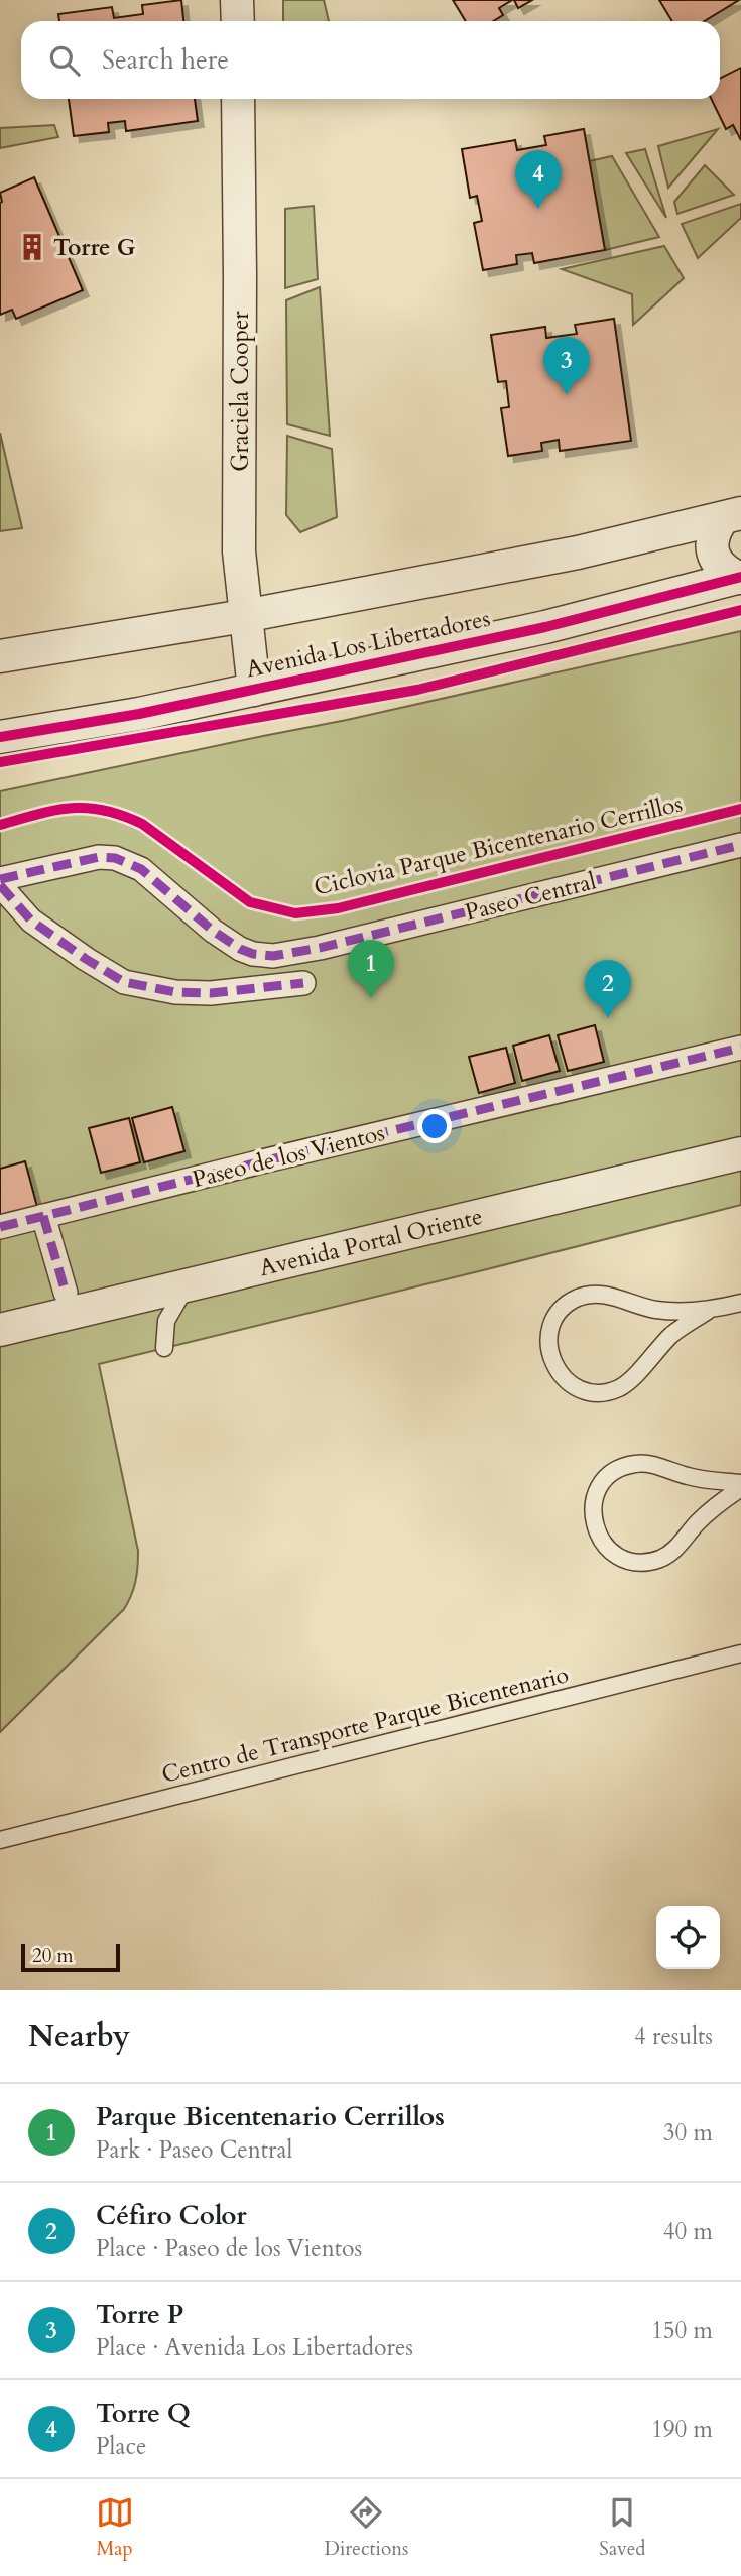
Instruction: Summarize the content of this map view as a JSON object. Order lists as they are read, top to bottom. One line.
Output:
{"streets":{"street":["Graciela Cooper","Avenida Los Libertadores","Paseo Central","Paseo de los Vientos","Avenida Portal Oriente"],"lane":["Centro de Transporte Parque Bicentenario"],"cycle path":["Ciclovia Parque Bicentenario Cerrillos"]},"crossings":[["Graciela Cooper","Avenida Los Libertadores"]],"places":{"building":["Torre G"]},"scale_bar":"20 m","page":{"search":"Search here","pins":["4","3","1","2"],"scale":"20 m","heading":["Nearby","4 results"],"list":[{"mark":"1","name":"Parque Bicentenario Cerrillos","note":"Park · Paseo Central","value":"30 m"},{"mark":"2","name":"Céfiro Color","note":"Place · Paseo de los Vientos","value":"40 m"},{"mark":"3","name":"Torre P","note":"Place · Avenida Los Libertadores","value":"150 m"},{"mark":"4","name":"Torre Q","note":"Place","value":"190 m"}],"nav":["Map","Directions","Saved"]}}
